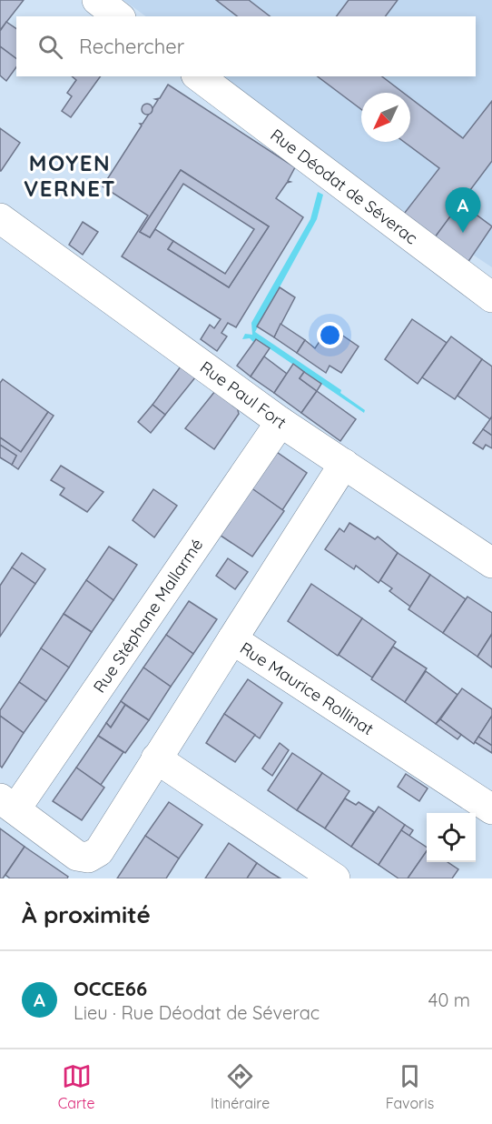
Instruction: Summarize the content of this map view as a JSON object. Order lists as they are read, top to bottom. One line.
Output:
{"streets":{"street":["Rue Déodat de Séverac","Rue Paul Fort","Rue Stéphane Mallarmé","Rue Maurice Rollinat"]},"crossings":[["Rue Paul Fort","Rue Stéphane Mallarmé"],["Rue Stéphane Mallarmé","Rue Maurice Rollinat"]],"districts":["MOYEN VERNET"],"north":"bottom left","page":{"search":"Rechercher","pins":"A","heading":"À proximité","list":[{"mark":"A","name":"OCCE66","note":"Lieu · Rue Déodat de Séverac","value":"40 m"}],"nav":["Carte","Itinéraire","Favoris"]}}
